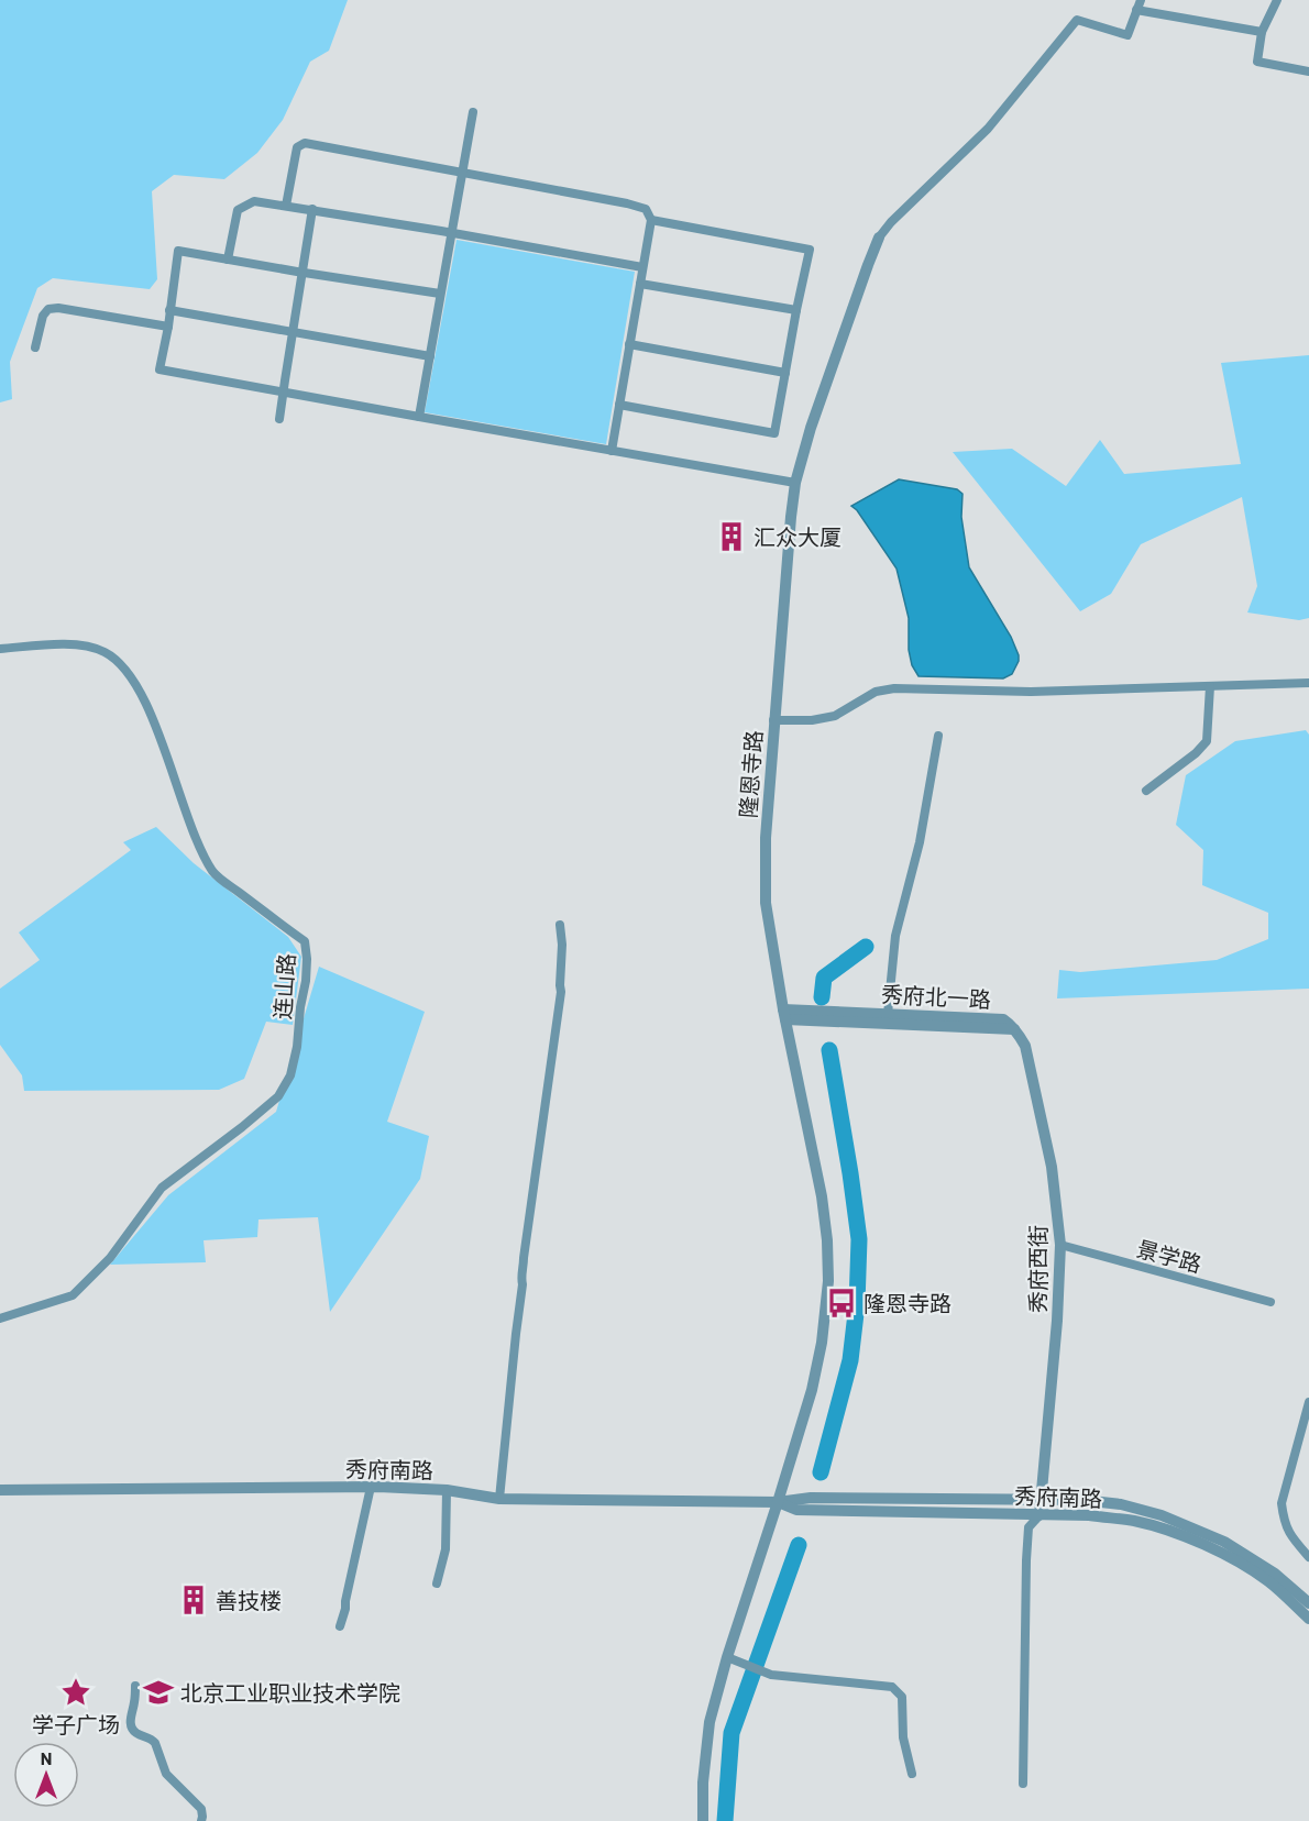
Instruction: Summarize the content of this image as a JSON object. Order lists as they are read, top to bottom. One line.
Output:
{"streets":{"street":["隆恩寺路","连山路","秀府北一路","景学路","秀府西街","秀府南路"]},"crossings":[["隆恩寺路","秀府北一路"],["隆恩寺路","秀府南路"],["秀府北一路","秀府西街"],["景学路","秀府西街"],["秀府西街","秀府南路"]],"places":{"building":["汇众大厦","善技楼"],"bus stop":["隆恩寺路"],"place":["学子广场"],"school or university":["北京工业职业技术学院"]},"north":"top"}
